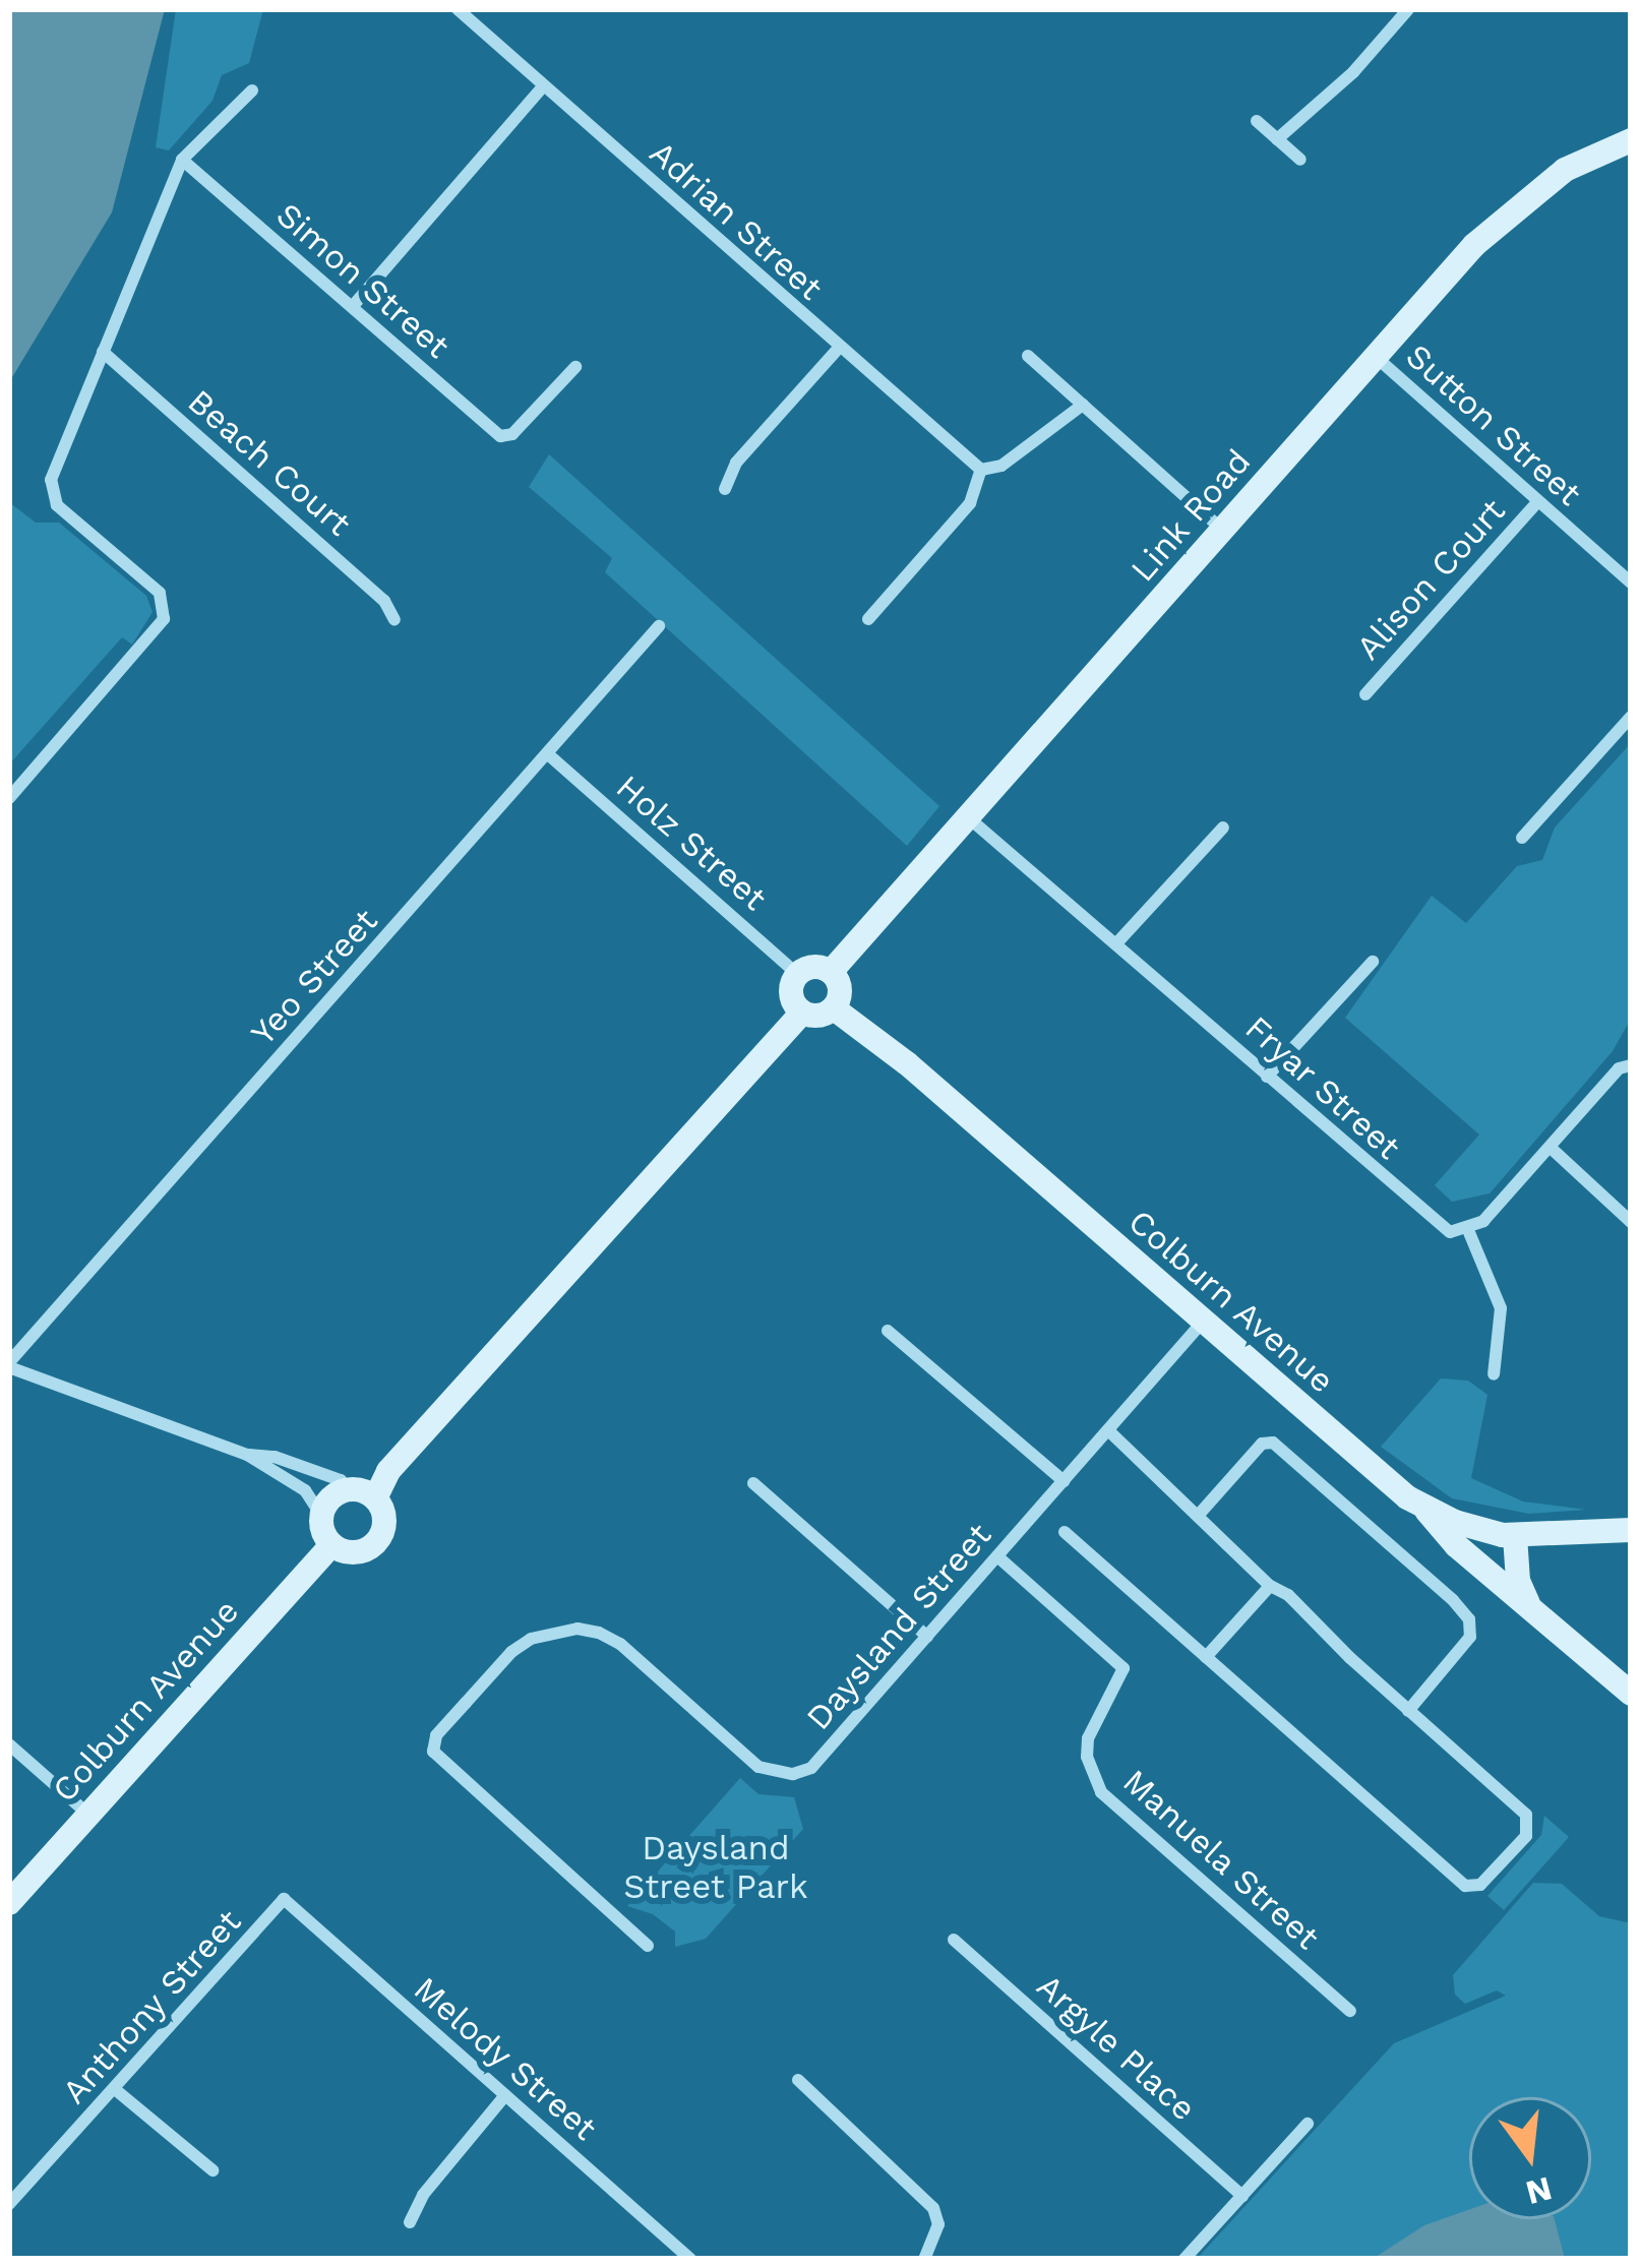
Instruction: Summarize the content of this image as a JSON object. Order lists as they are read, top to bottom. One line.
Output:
{"streets":{"main road":["Link Road","Colburn Avenue"],"street":["Adrian Street","Simon Street","Sutton Street","Beach Court","Alison Court","Holz Street","Yeo Street","Fryar Street","Daysland Street","Manuela Street","Anthony Street","Argyle Place","Melody Street"]},"crossings":[["Sutton Street","Link Road"],["Sutton Street","Alison Court"],["Link Road","Holz Street"],["Link Road","Fryar Street"],["Link Road","Colburn Avenue"],["Holz Street","Yeo Street"],["Holz Street","Colburn Avenue"],["Colburn Avenue","Daysland Street"],["Daysland Street","Manuela Street"],["Anthony Street","Melody Street"]],"parks":["Daysland Street Park"],"north":"bottom"}
